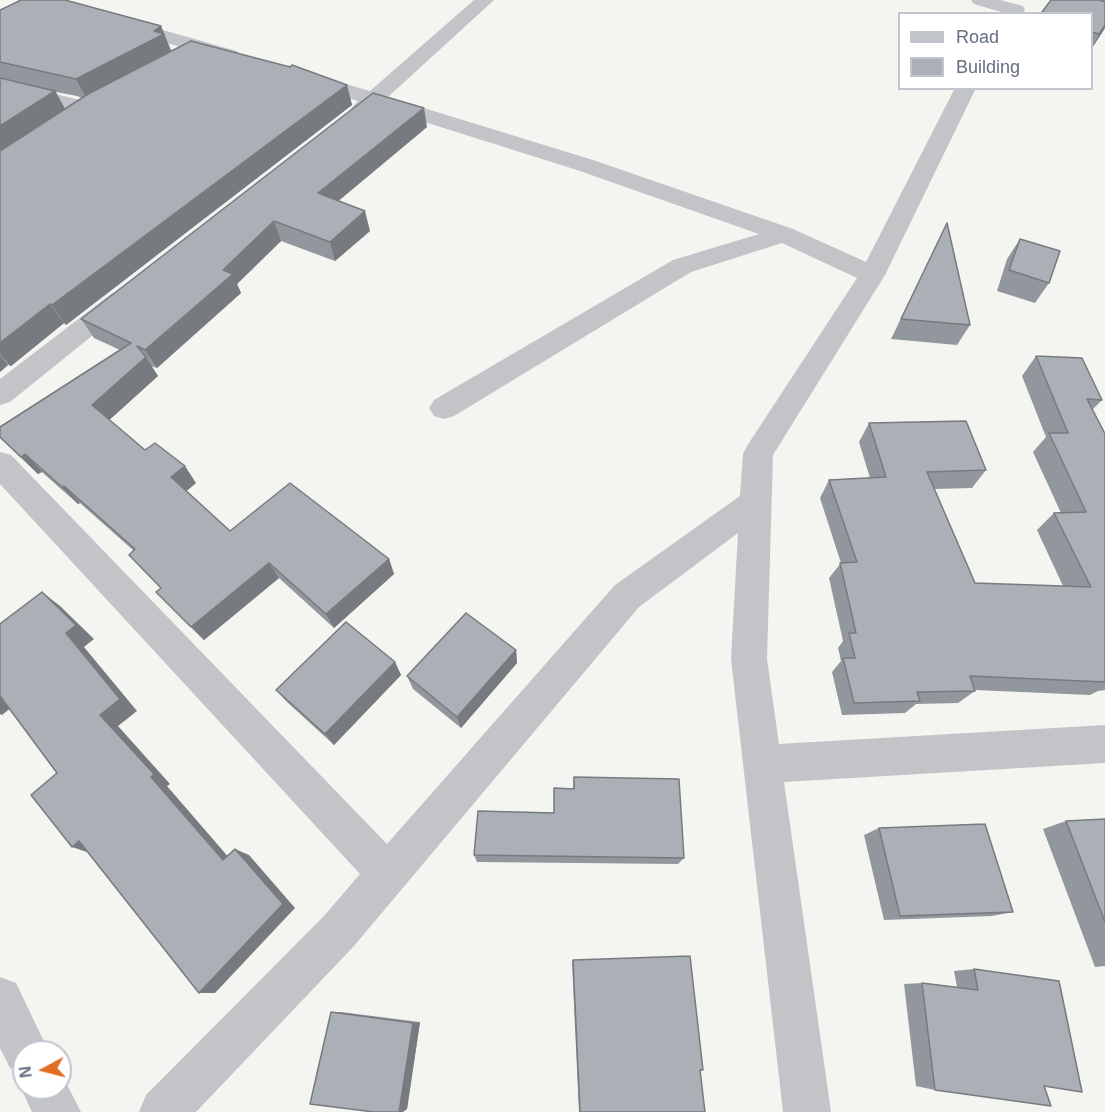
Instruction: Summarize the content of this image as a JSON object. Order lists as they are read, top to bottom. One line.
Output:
{"legend":["Road","Building"],"north":"left"}
